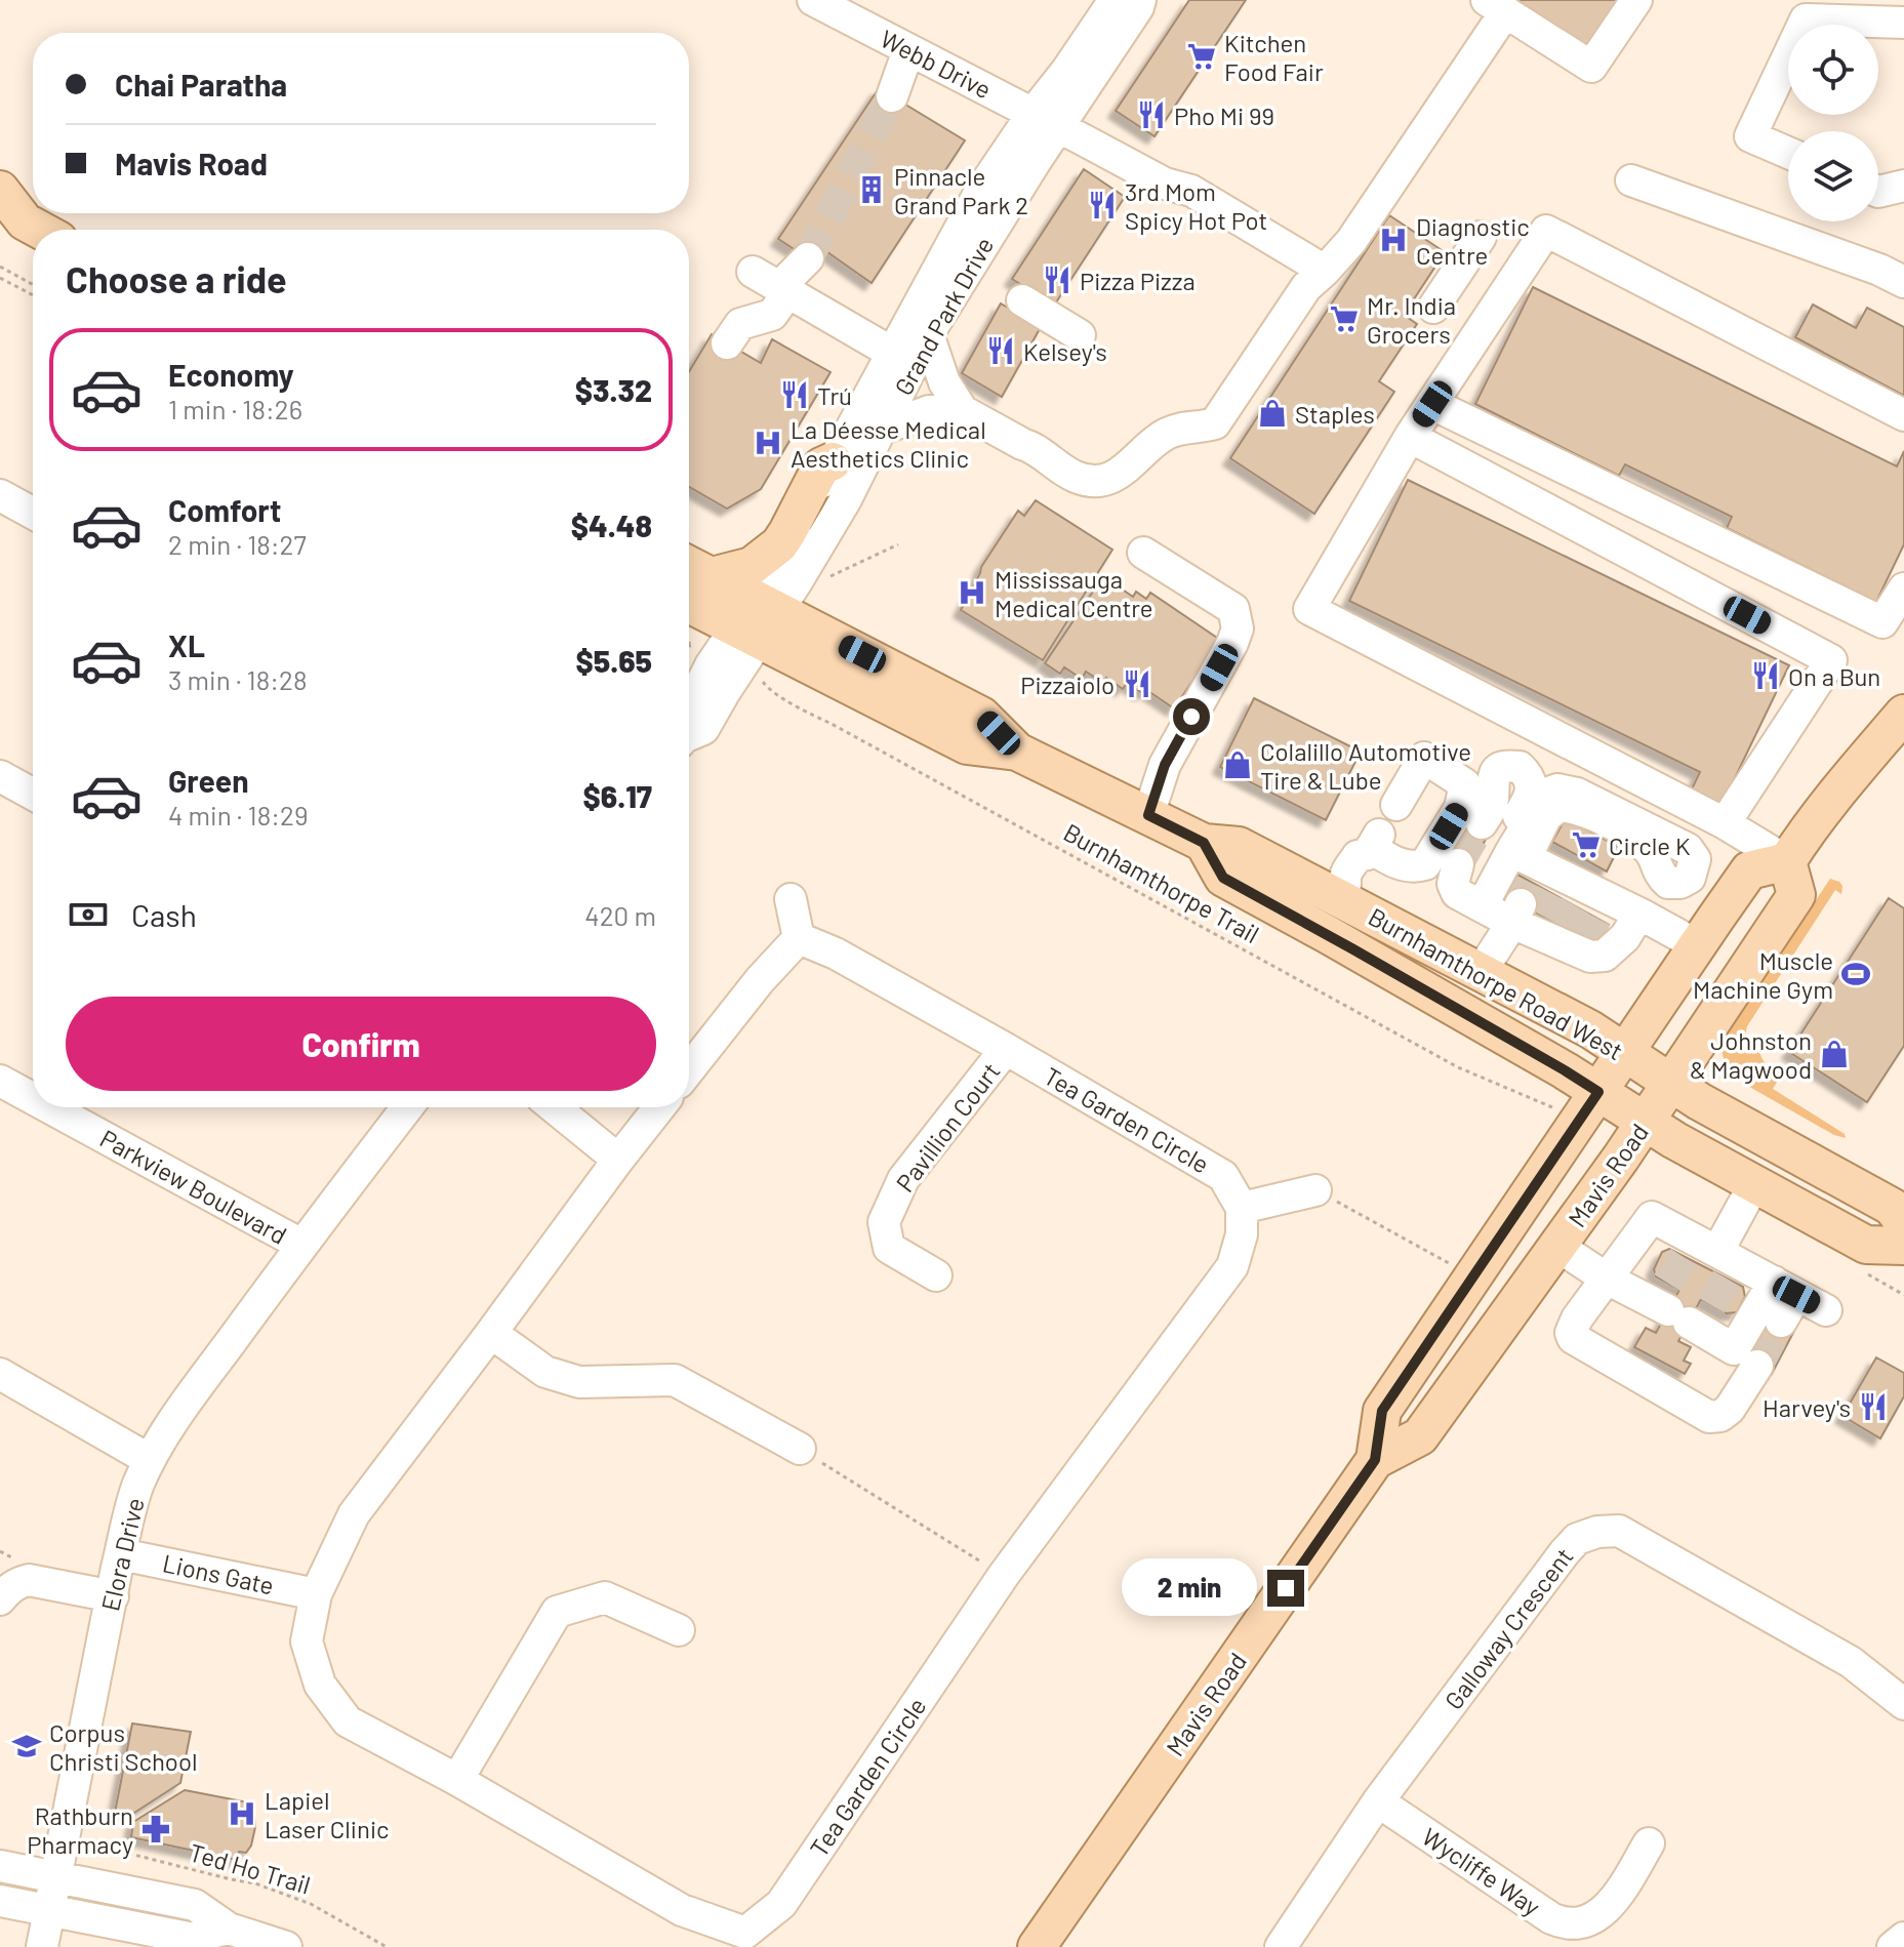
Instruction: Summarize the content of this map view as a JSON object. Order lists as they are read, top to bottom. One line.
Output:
{"streets":{"main road":["Burnhamthorpe Road West","Mavis Road"],"street":["Webb Drive","Grand Park Drive","Tea Garden Circle","Pavillion Court","Parkview Boulevard","Elora Drive","Lions Gate","Galloway Crescent","Wycliffe Way"],"path":["Burnhamthorpe Trail","Ted Ho Trail"]},"crossings":[["Webb Drive","Grand Park Drive"],["Grand Park Drive","Burnhamthorpe Road West"],["Burnhamthorpe Road West","Mavis Road"],["Tea Garden Circle","Pavillion Court"],["Tea Garden Circle","Lions Gate"],["Parkview Boulevard","Elora Drive"],["Elora Drive","Lions Gate"],["Galloway Crescent","Wycliffe Way"]],"places":{"supermarket":["Kitchen Food Fair","Mr. India Grocers","Circle K"],"restaurant":["Pho Mi 99","3rd Mom Spicy Hot Pot","Pizza Pizza","Kelsey's","Trú","On a Bun","Pizzaiolo","Harvey's"],"building":["Pinnacle Grand Park 2"],"hospital":["Diagnostic Centre","La Déesse Medical Aesthetics Clinic","Mississauga Medical Centre","Lapiel Laser Clinic"],"shop":["Staples","Colalillo Automotive Tire & Lube","Johnston & Magwood"],"sports":["Muscle Machine Gym"],"school or university":["Corpus Christi School"],"pharmacy":["Rathburn Pharmacy"]},"page":{"banner":["Chai Paratha","Mavis Road"],"heading":"Choose a ride","list":[{"name":"Economy","note":"1 min · 18:26","value":"$3.32"},{"name":"Comfort","note":"2 min · 18:27","value":"$4.48"},{"name":"XL","note":"3 min · 18:28","value":"$5.65"},{"name":"Green","note":"4 min · 18:29","value":"$6.17"}],"pay":["Cash","420 m"],"buttons":"Confirm","bubble":"2 min"}}
